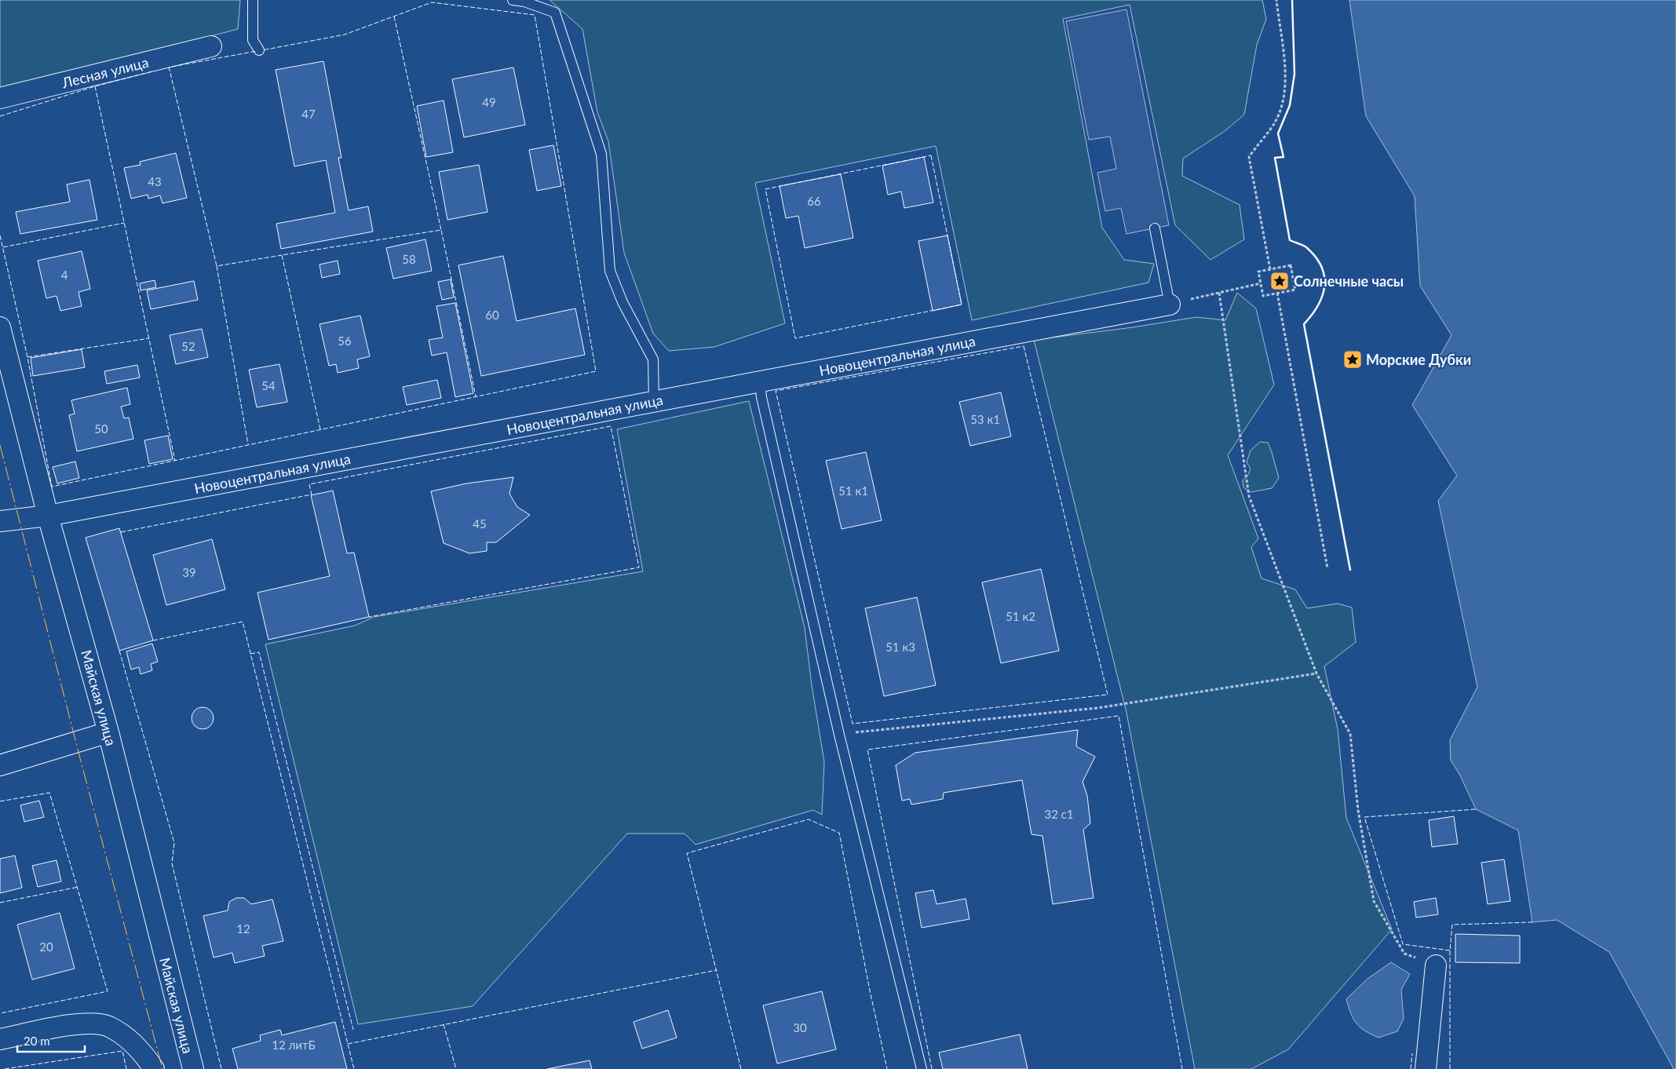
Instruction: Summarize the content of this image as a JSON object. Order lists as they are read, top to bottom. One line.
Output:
{"streets":{"street":["Лесная улица","Новоцентральная улица","Майская улица"]},"crossings":[["Новоцентральная улица","Майская улица"]],"places":{"place":["Солнечные часы","Морские Дубки"]},"house_numbers":["49","47","43","66","58","4","60","56","52","54","53 к1","50","51 к1","45","39","51 к2","51 к3","32 с1","12","20","30","12 литБ"],"scale_bar":"20 m"}
